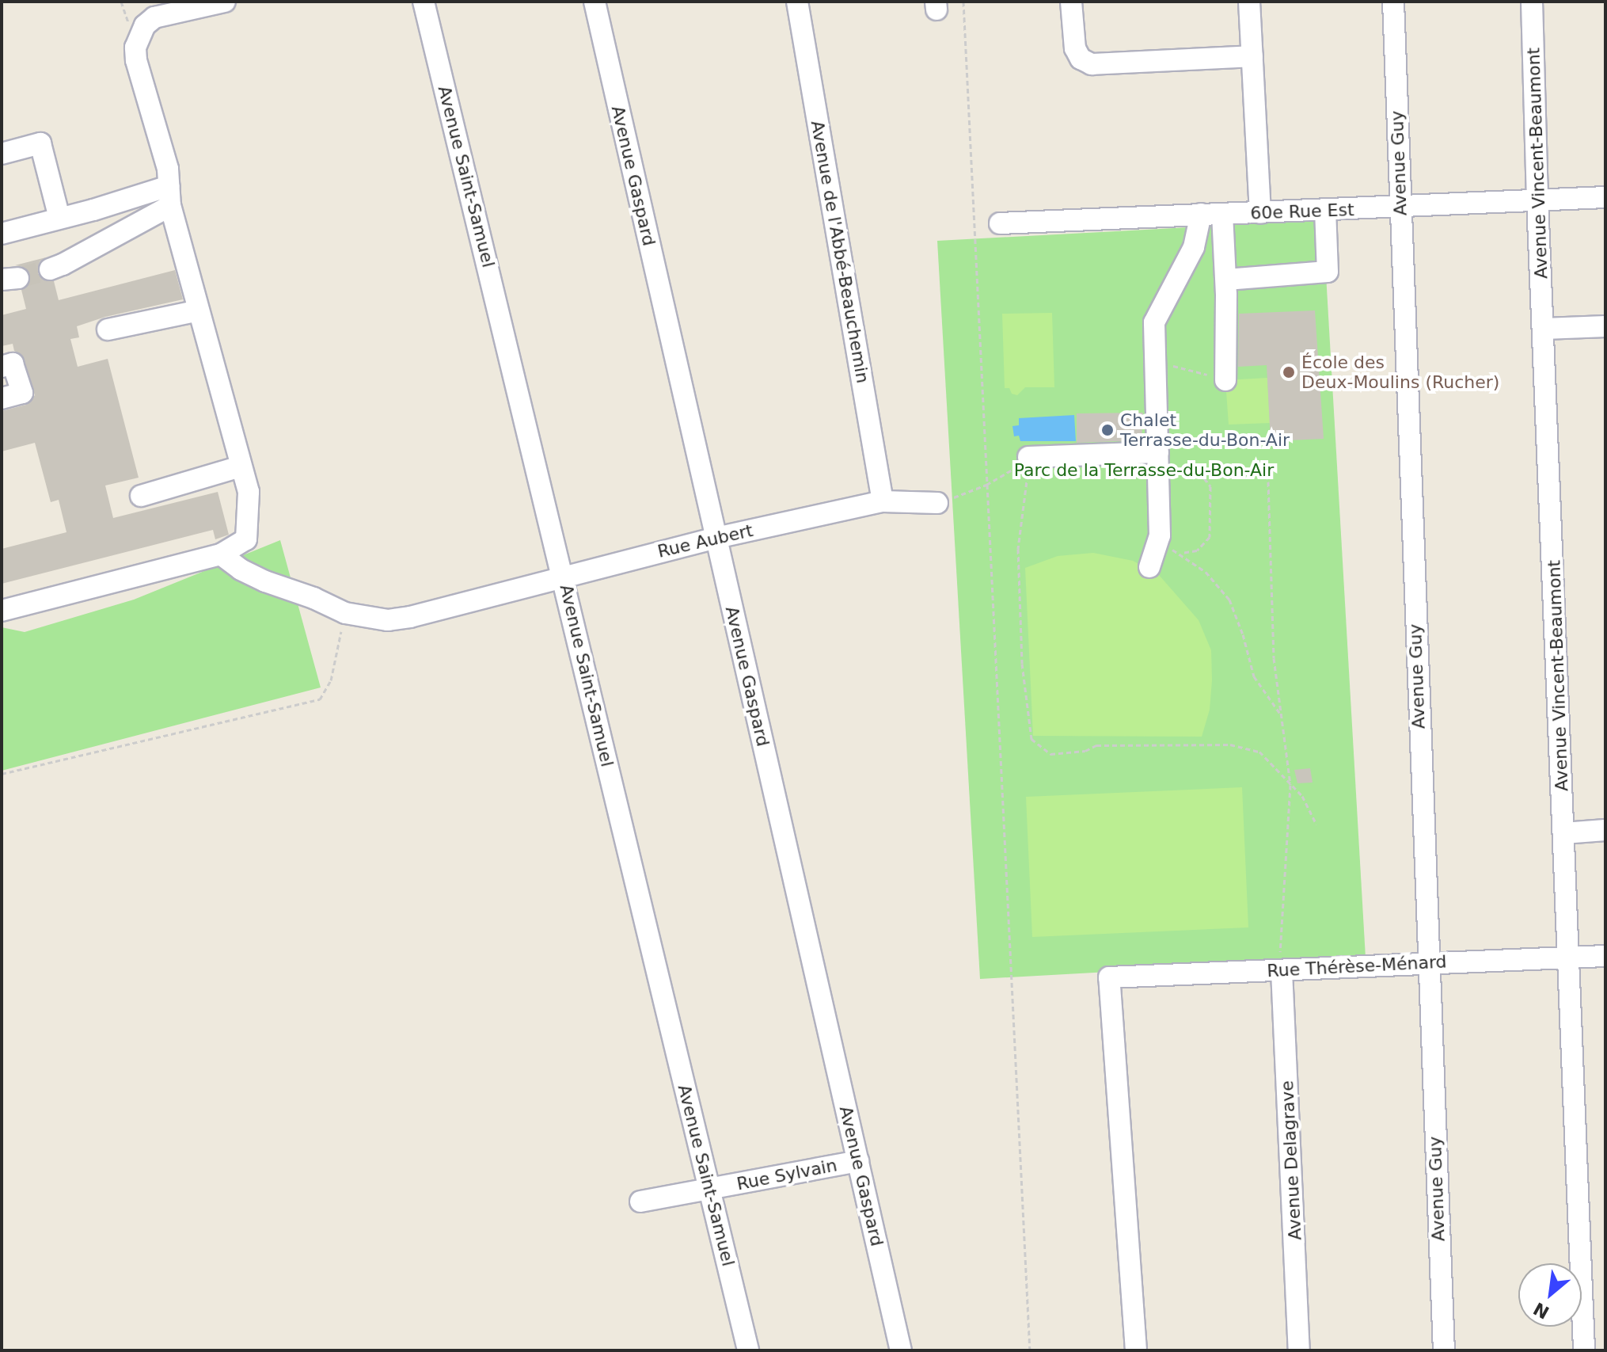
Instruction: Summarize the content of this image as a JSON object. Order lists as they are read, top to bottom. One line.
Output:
{"streets":{"street":["Avenue Guy","Avenue Vincent-Beaumont","Avenue Gaspard","Avenue Saint-Samuel","60e Rue Est","Avenue de l'Abbé-Beauchemin","Rue Aubert","Rue Thérèse-Ménard","Avenue Delagrave","Rue Sylvain"]},"crossings":[["Avenue Guy","60e Rue Est"],["Avenue Guy","Rue Thérèse-Ménard"],["Avenue Vincent-Beaumont","60e Rue Est"],["Avenue Vincent-Beaumont","Rue Thérèse-Ménard"],["Avenue Gaspard","Rue Aubert"],["Avenue Gaspard","Rue Sylvain"],["Avenue Saint-Samuel","Rue Aubert"],["Avenue Saint-Samuel","Rue Sylvain"],["Avenue de l'Abbé-Beauchemin","Rue Aubert"],["Rue Thérèse-Ménard","Avenue Delagrave"]],"parks":["Parc de la Terrasse-du-Bon-Air"],"places":["École des Deux-Moulins (Rucher)","Chalet Terrasse-du-Bon-Air"],"north":"bottom left"}
